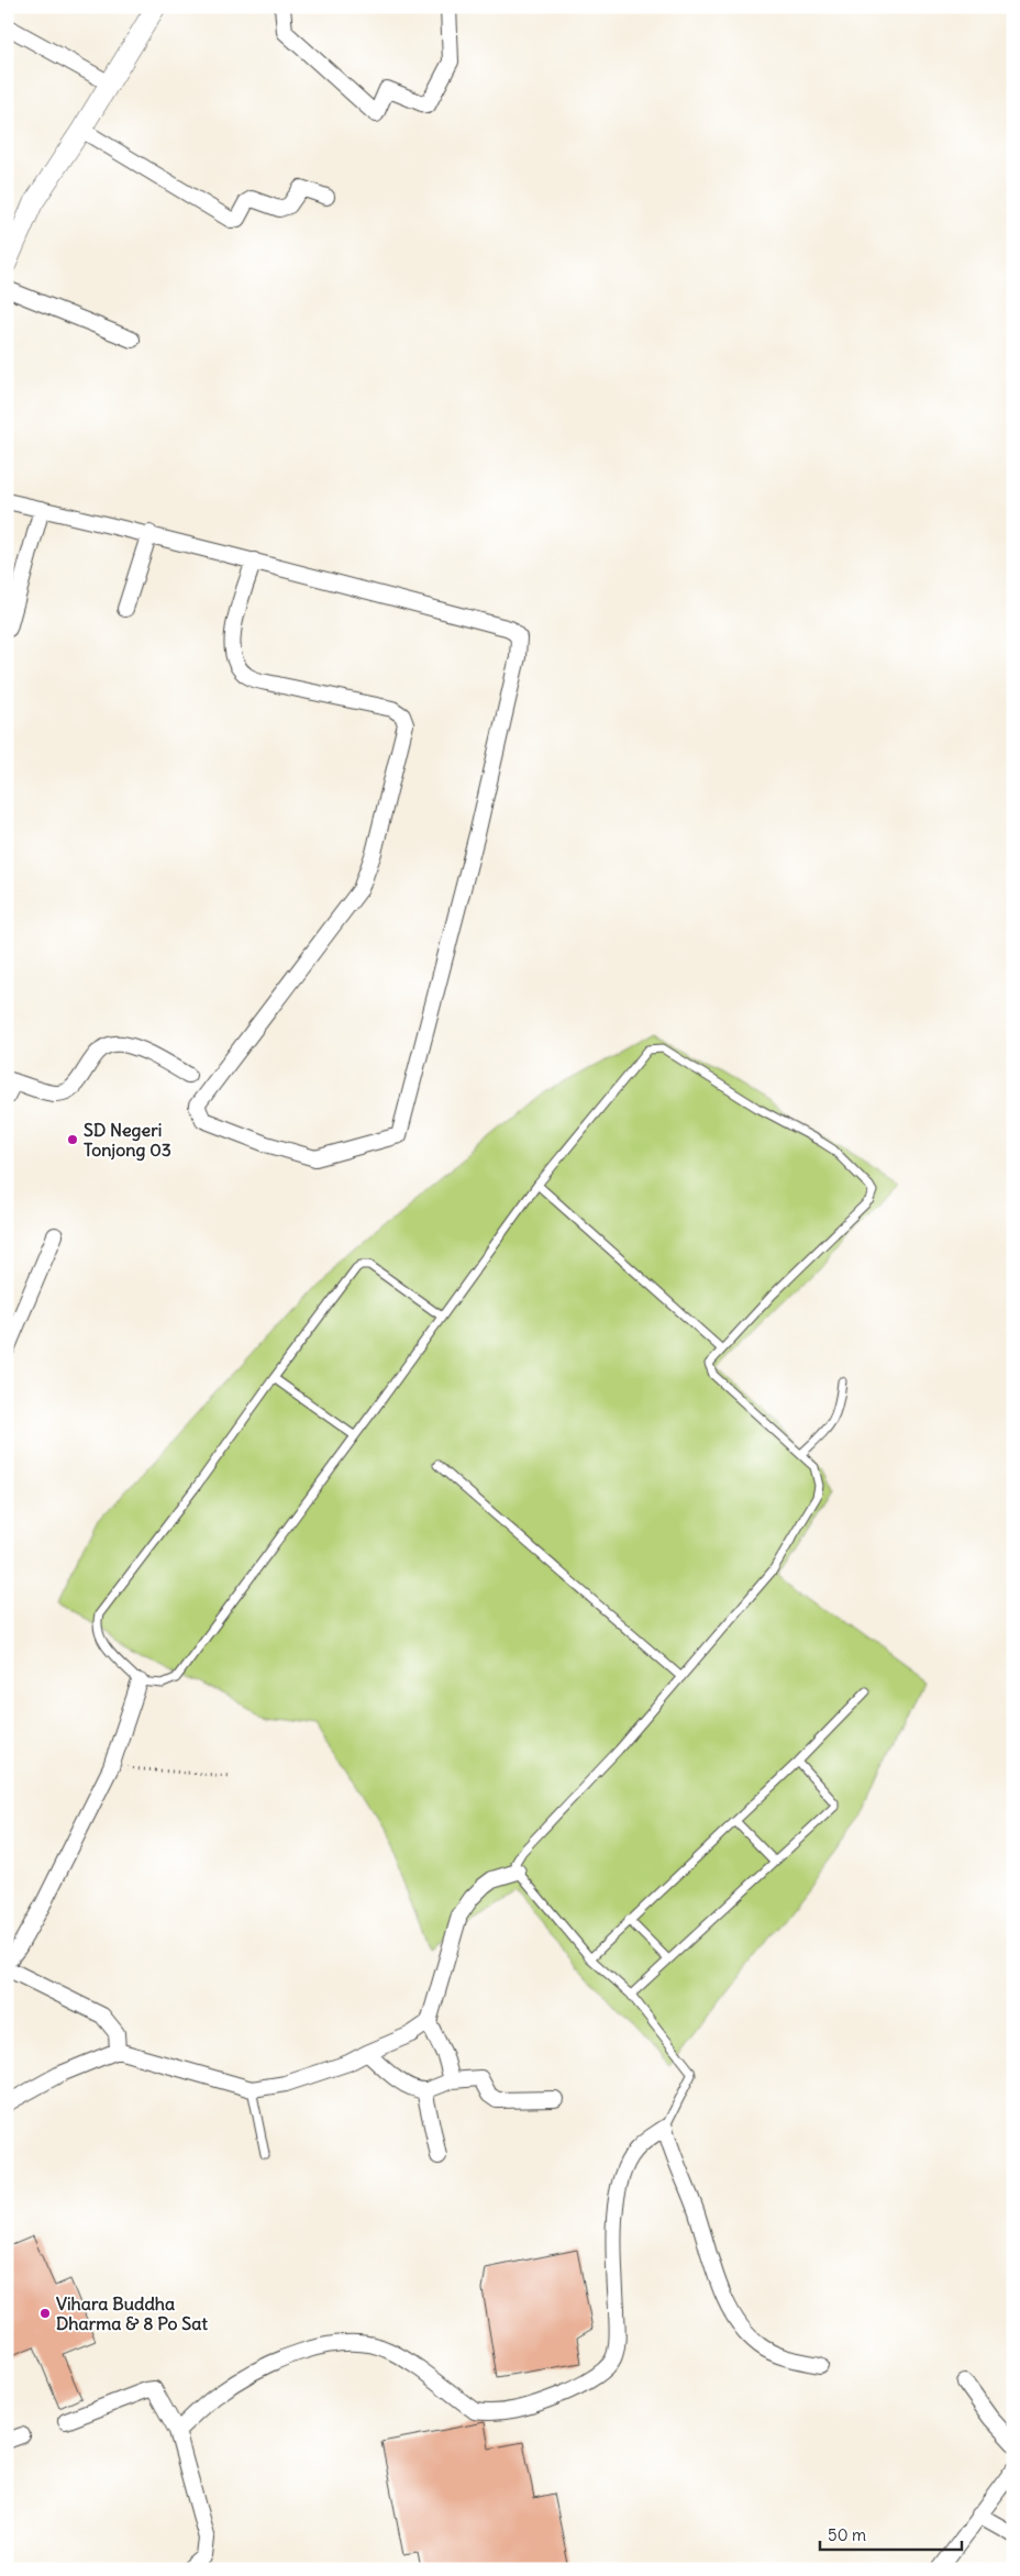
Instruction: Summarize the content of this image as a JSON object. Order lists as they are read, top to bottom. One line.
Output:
{"places":["SD Negeri Tonjong 03","Vihara Buddha Dharma & 8 Po Sat"],"scale_bar":"50 m"}
